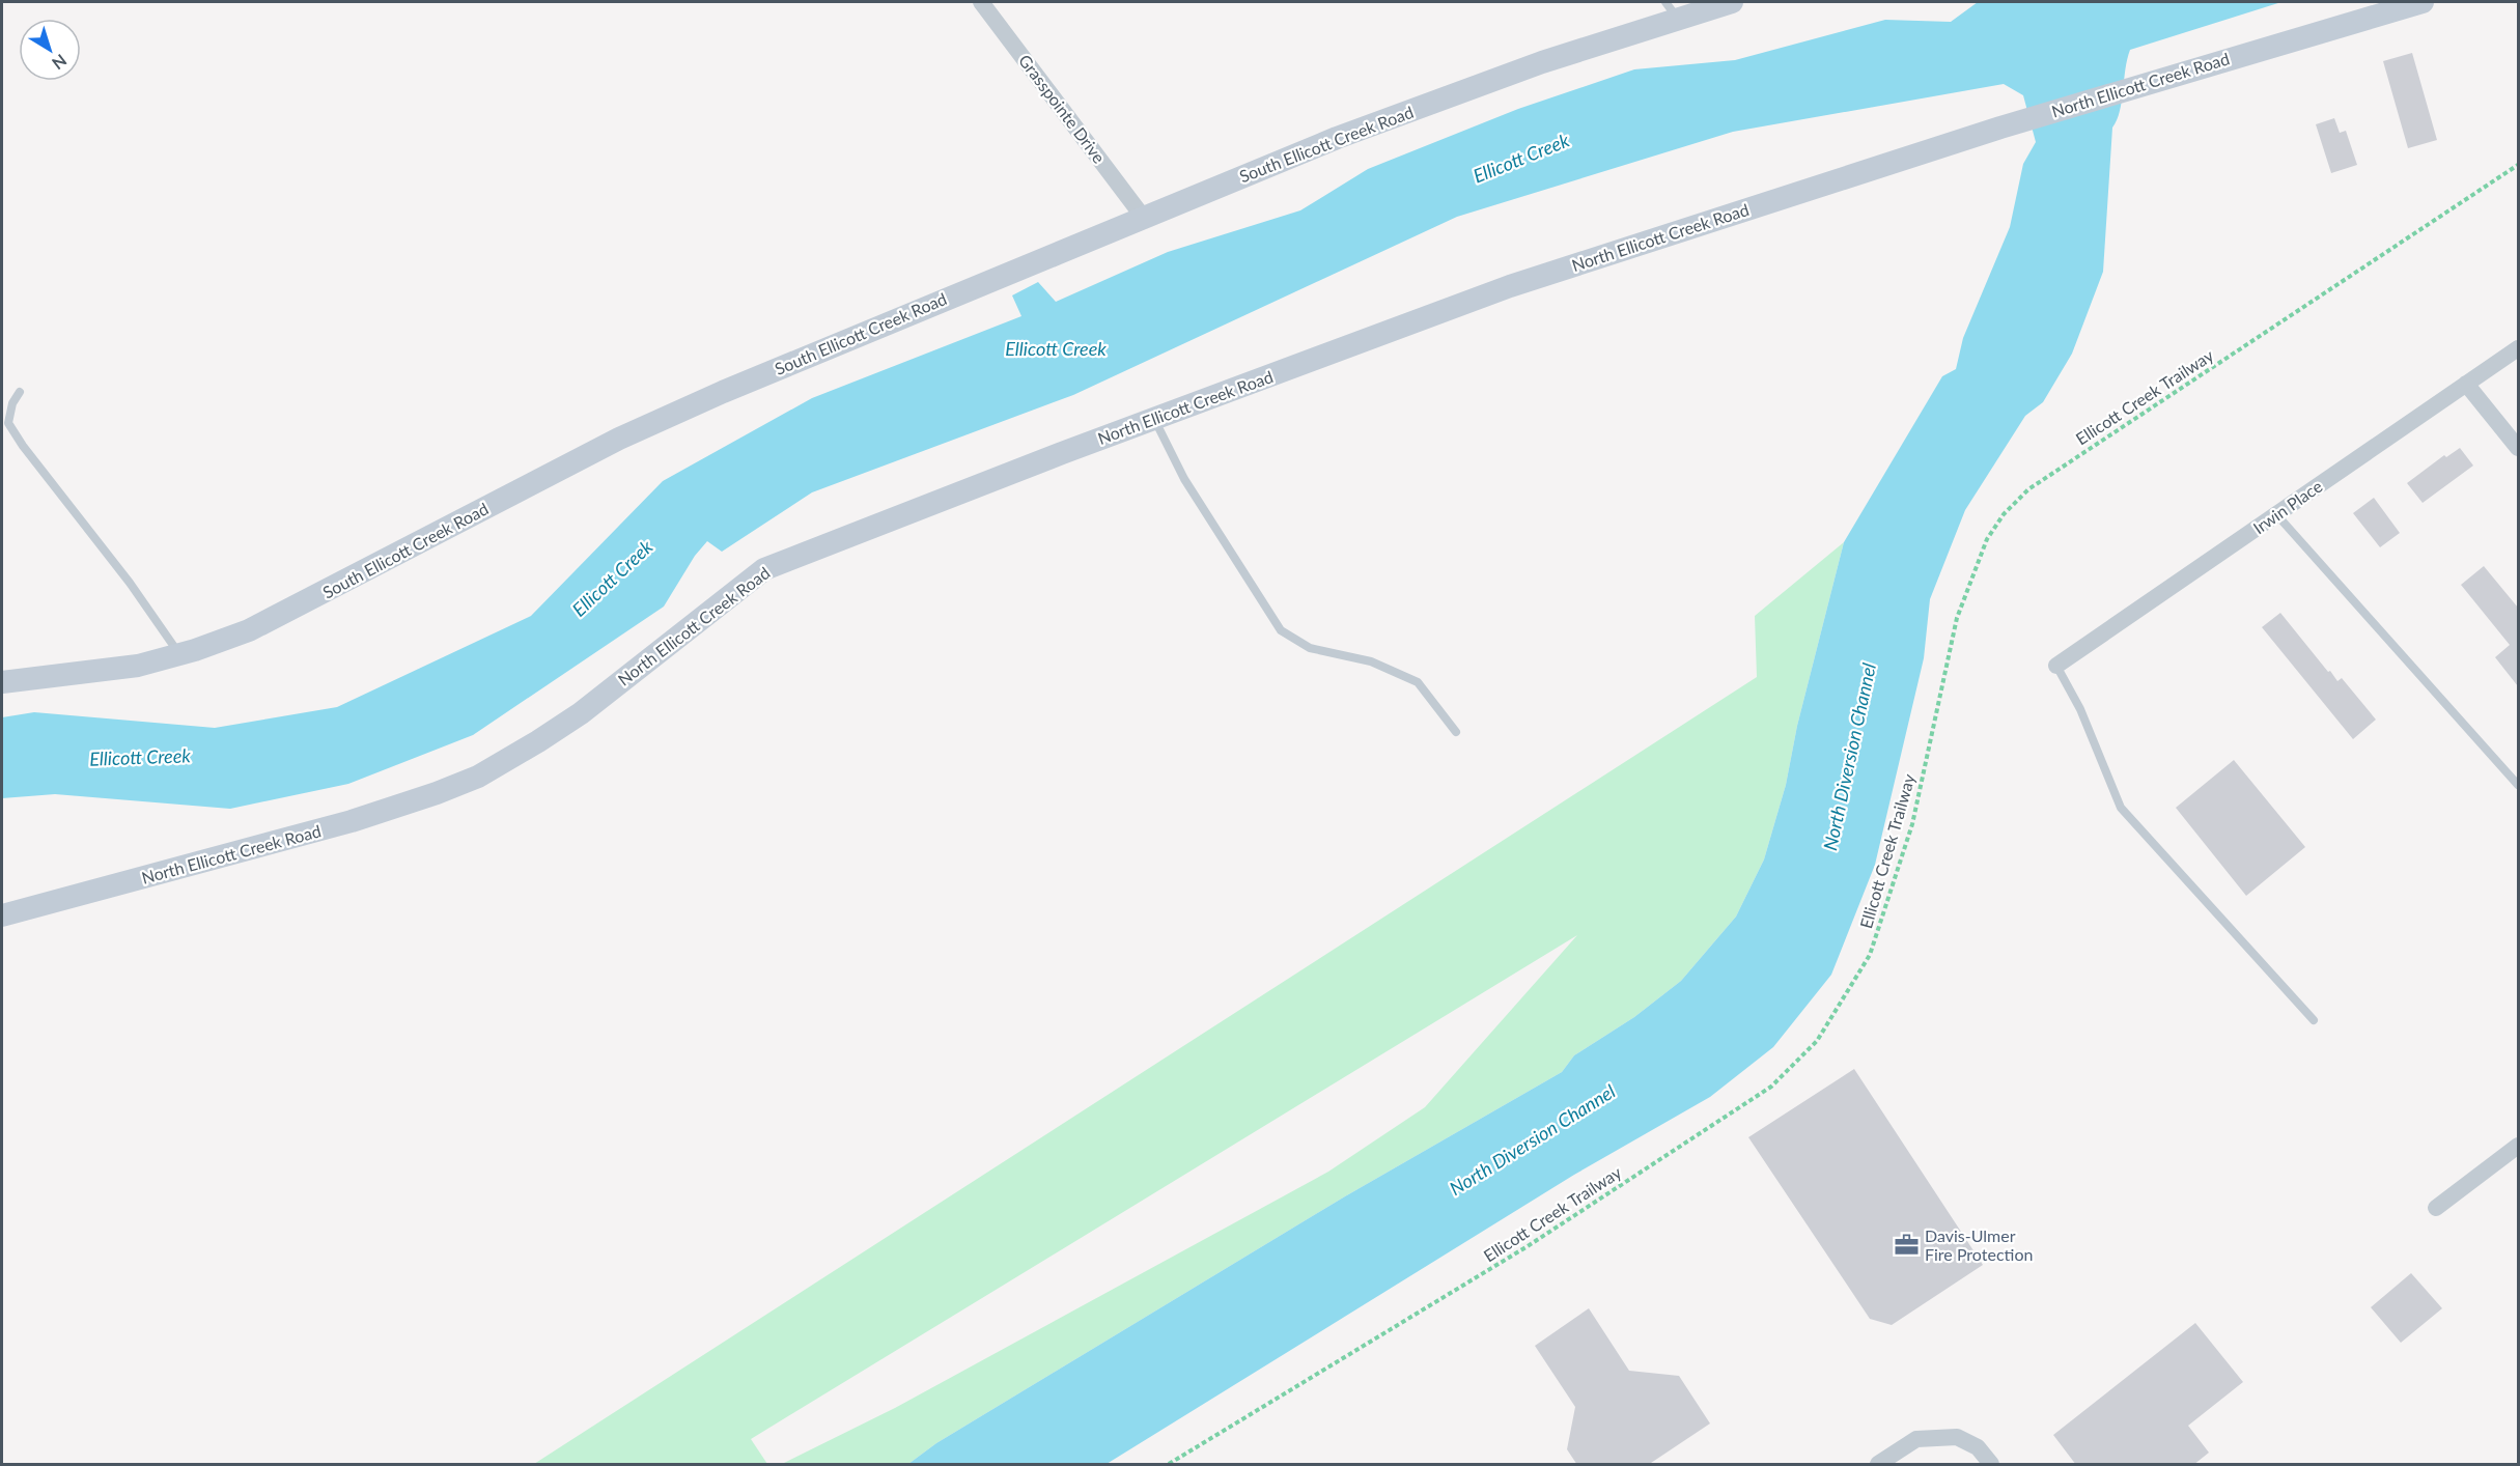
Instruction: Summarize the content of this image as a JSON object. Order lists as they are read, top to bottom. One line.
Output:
{"streets":{"street":["North Ellicott Creek Road","Grasspointe Drive","South Ellicott Creek Road","Irwin Place"],"path":["Ellicott Creek Trailway"]},"crossings":[["Grasspointe Drive","South Ellicott Creek Road"]],"water":["Ellicott Creek","North Diversion Channel"],"places":{"office":["Davis-Ulmer Fire Protection"]},"north":"bottom right"}
